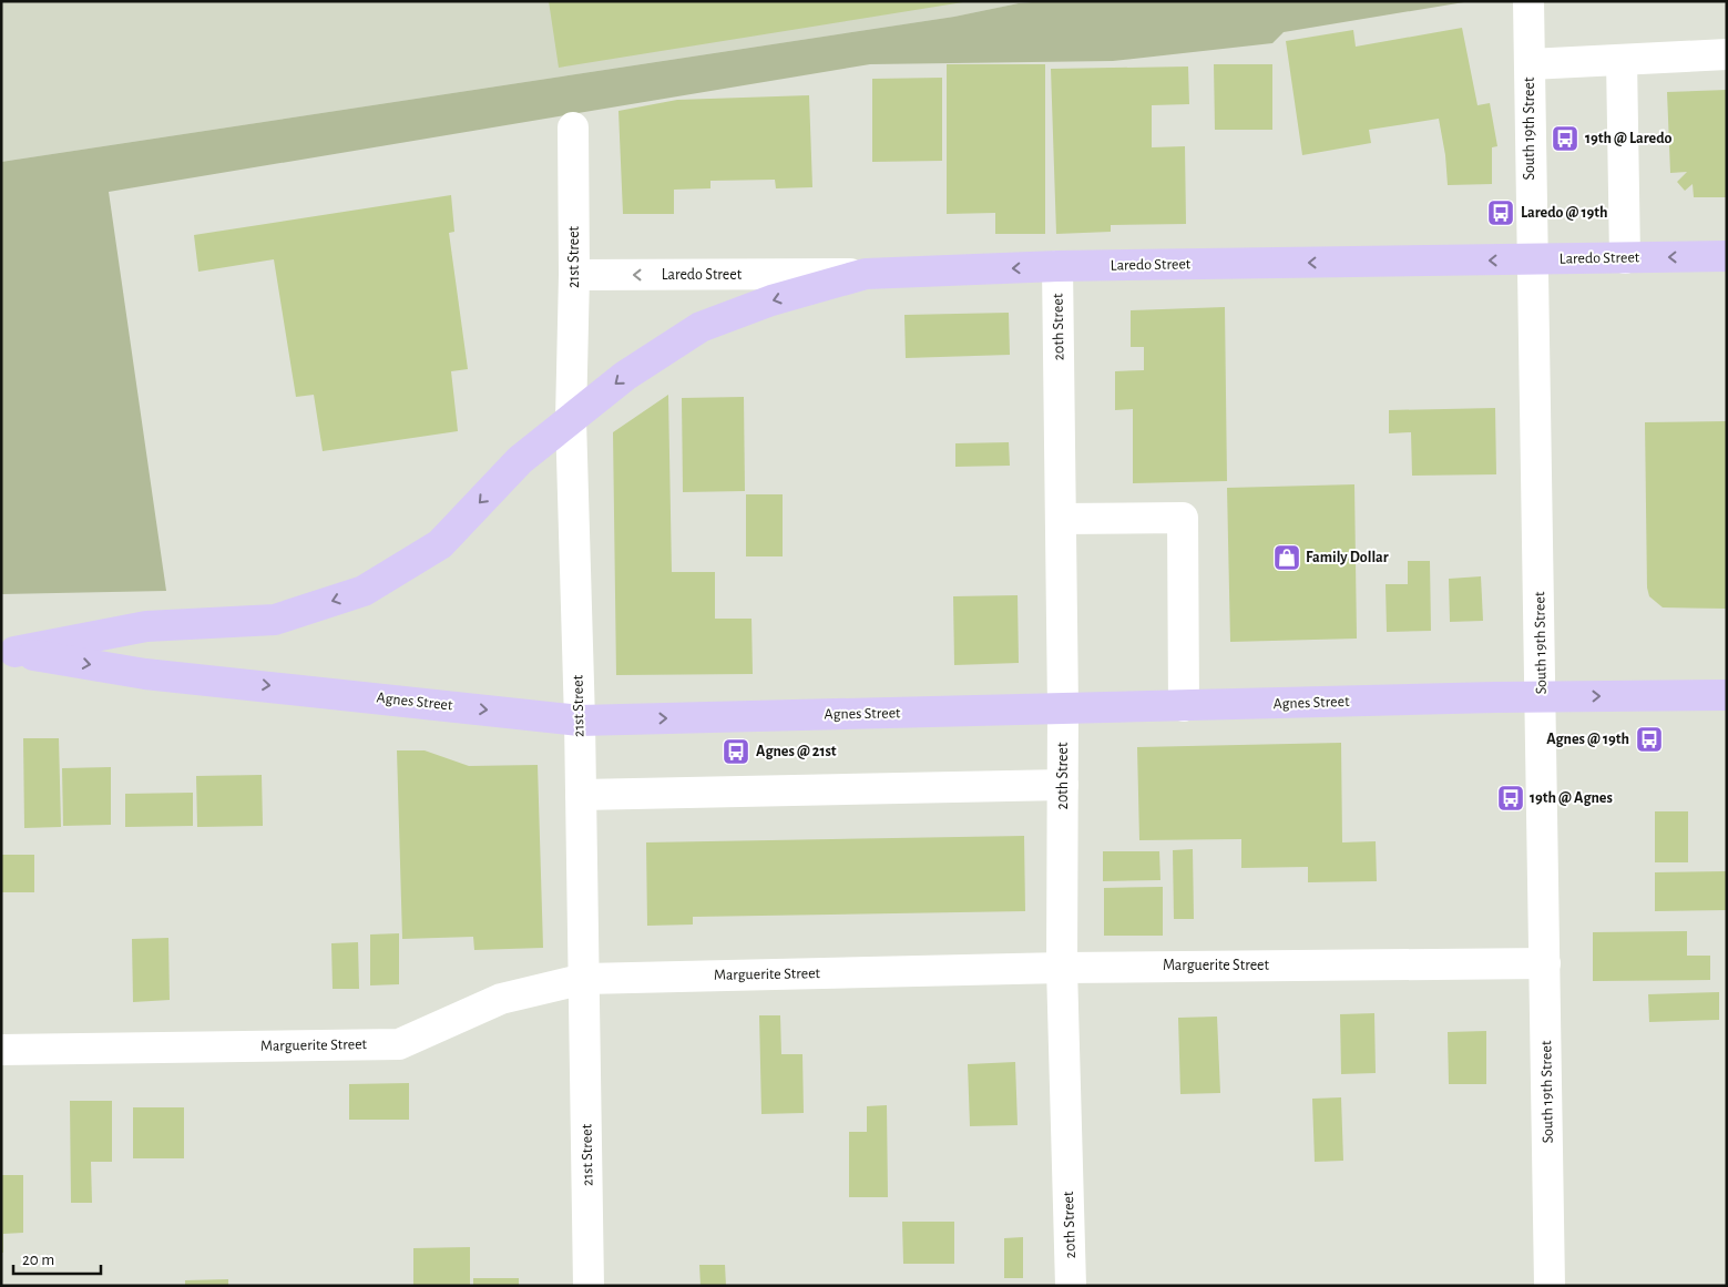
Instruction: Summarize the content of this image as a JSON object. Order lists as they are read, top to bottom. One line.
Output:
{"streets":{"main road":["Laredo Street","Agnes Street"],"street":["South 19th Street","21st Street","20th Street","Marguerite Street"]},"crossings":[["South 19th Street","Laredo Street"],["South 19th Street","Agnes Street"],["South 19th Street","Marguerite Street"],["21st Street","Laredo Street"],["21st Street","Agnes Street"],["21st Street","Marguerite Street"],["Laredo Street","20th Street"],["20th Street","Agnes Street"],["20th Street","Marguerite Street"]],"one_way":["Laredo Street","Agnes Street"],"places":{"bus stop":["19th @ Laredo","Laredo @ 19th","Agnes @ 19th","Agnes @ 21st","19th @ Agnes"],"shop":["Family Dollar"]},"scale_bar":"20 m"}
